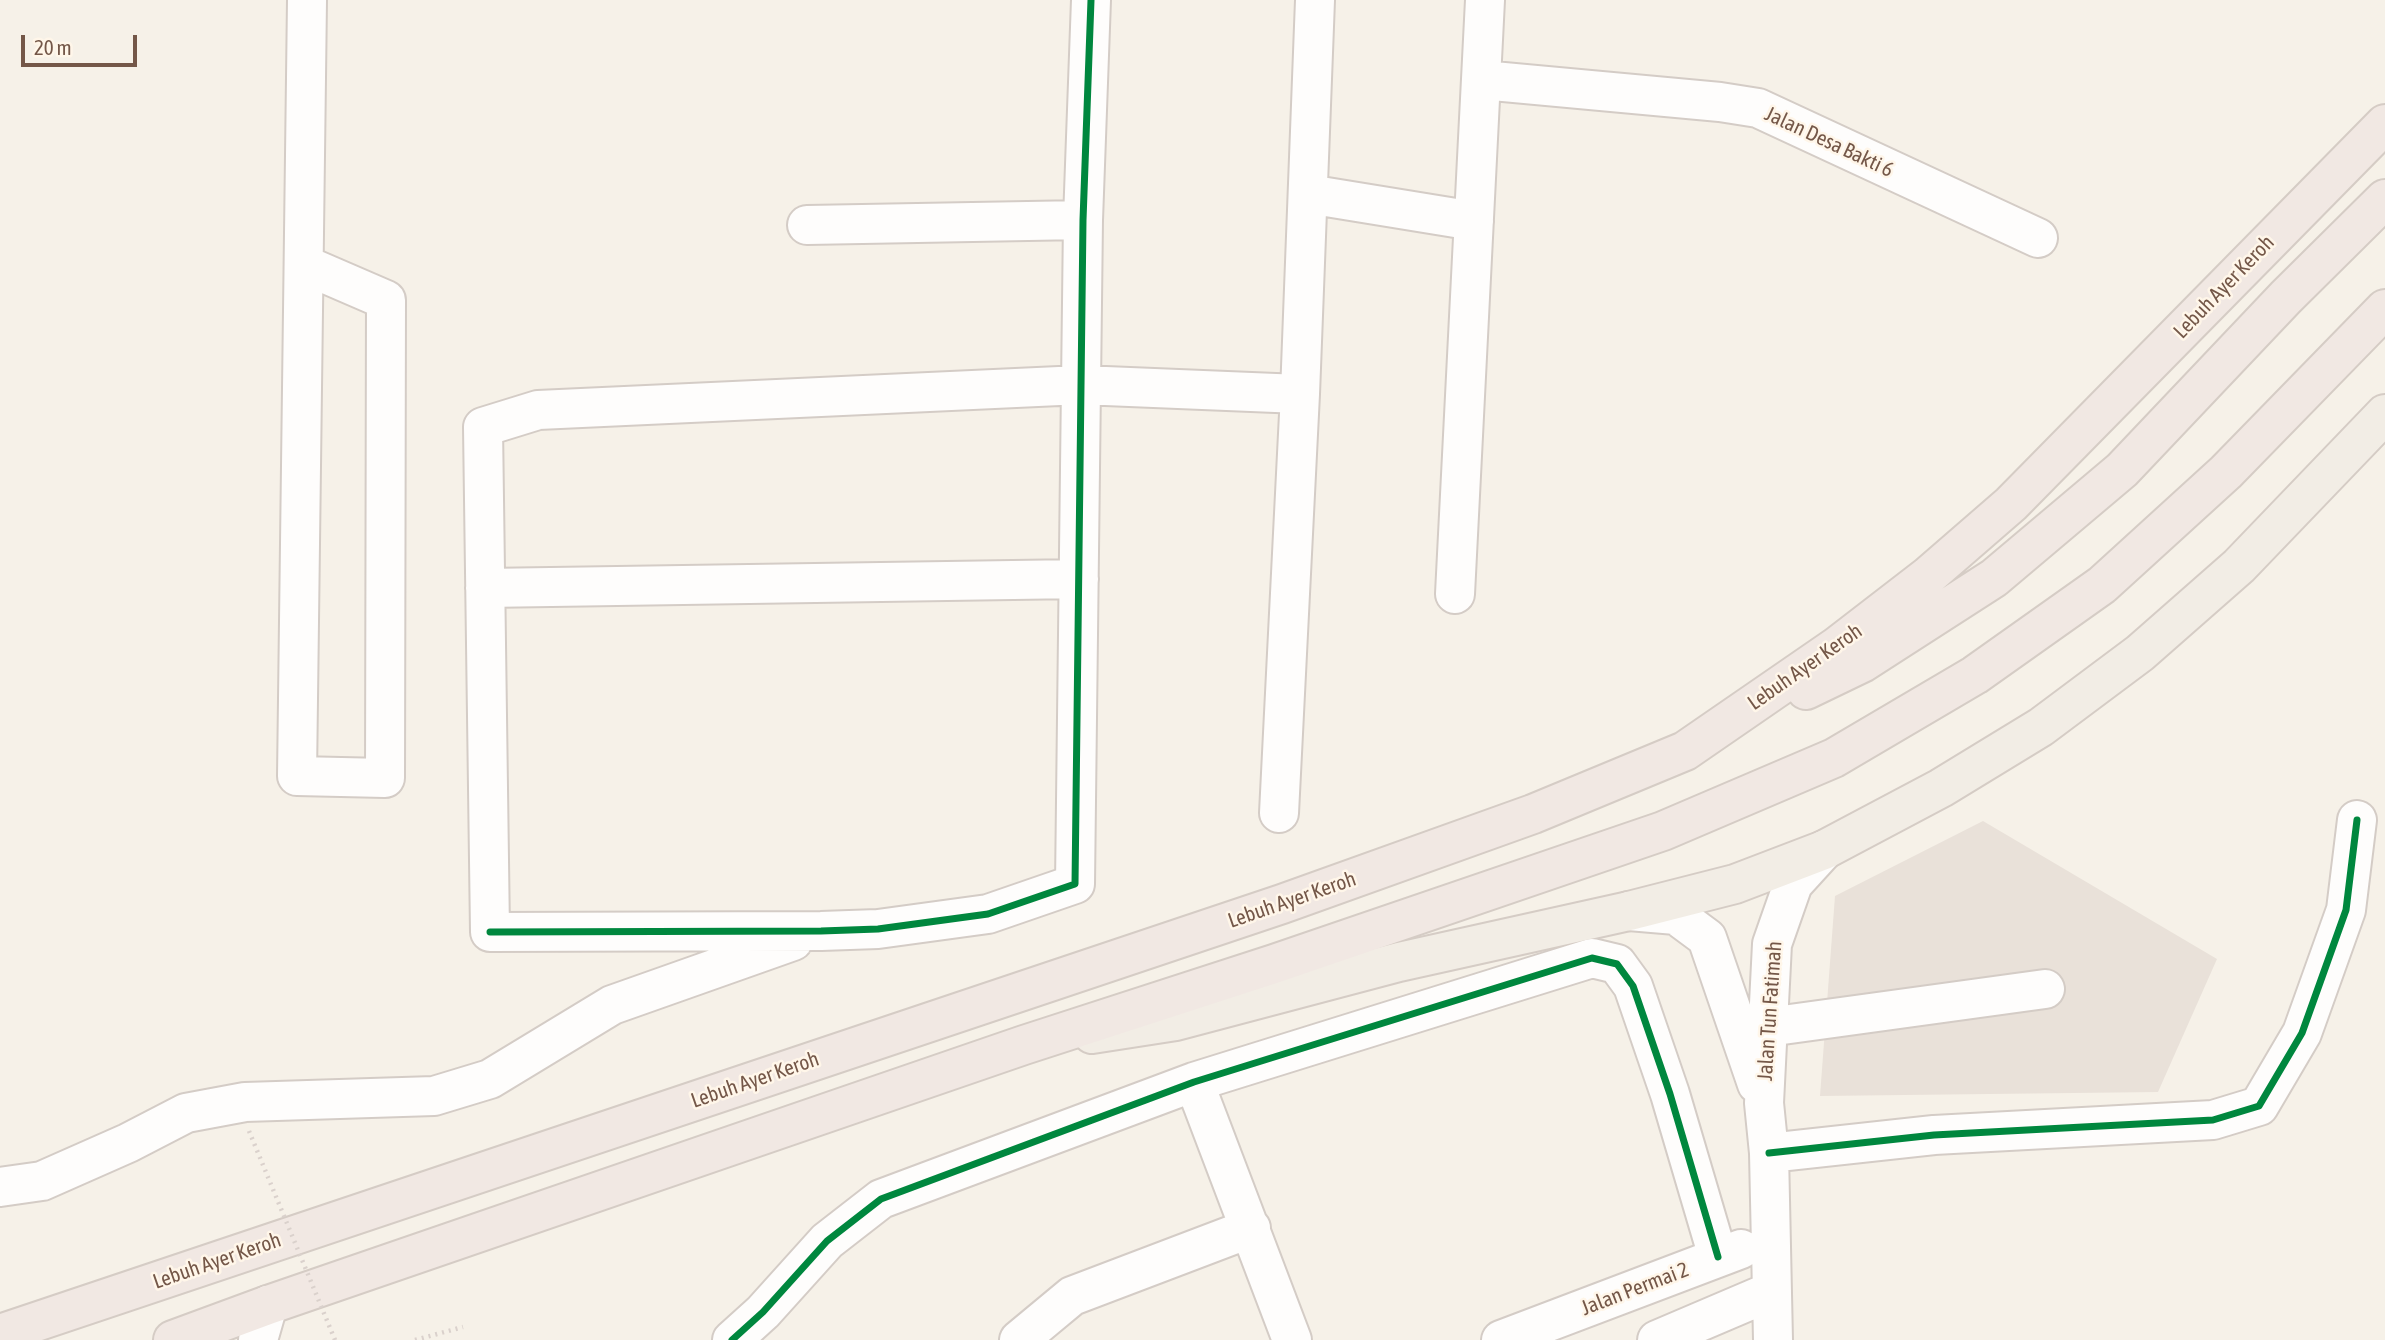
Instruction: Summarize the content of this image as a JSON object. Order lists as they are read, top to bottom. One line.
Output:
{"streets":{"highway":["Lebuh Ayer Keroh"],"street":["Jalan Desa Bakti 6","Jalan Tun Fatimah","Jalan Permai 2"]},"crossings":[["Jalan Tun Fatimah","Jalan Permai 2"]],"scale_bar":"20 m"}
